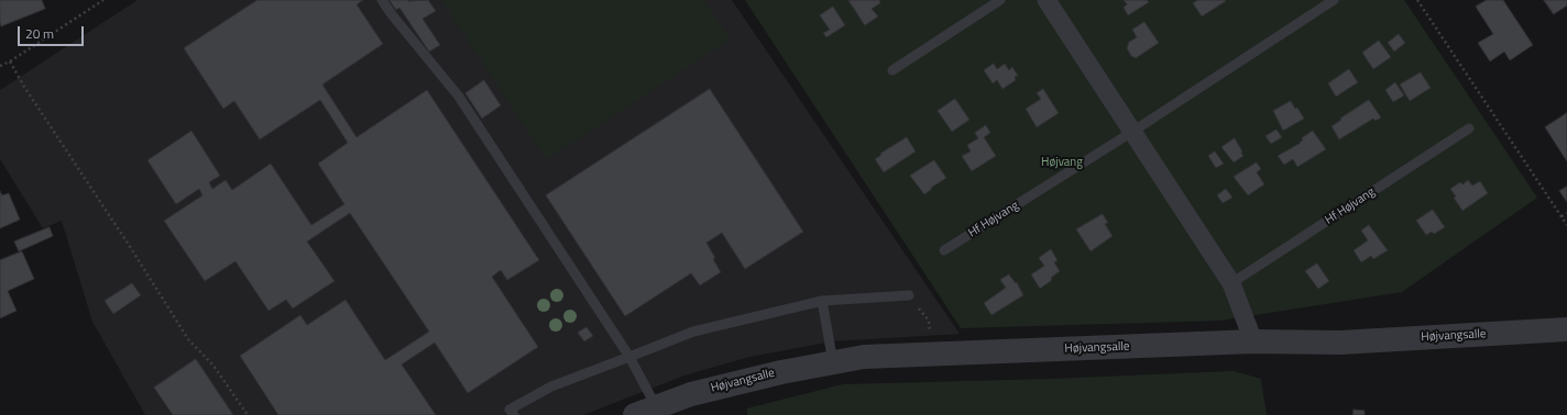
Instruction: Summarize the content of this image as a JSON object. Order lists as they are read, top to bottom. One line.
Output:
{"streets":{"street":["Højvangsalle"],"lane":["Hf Højvang"]},"parks":["Højvang"],"scale_bar":"20 m"}
